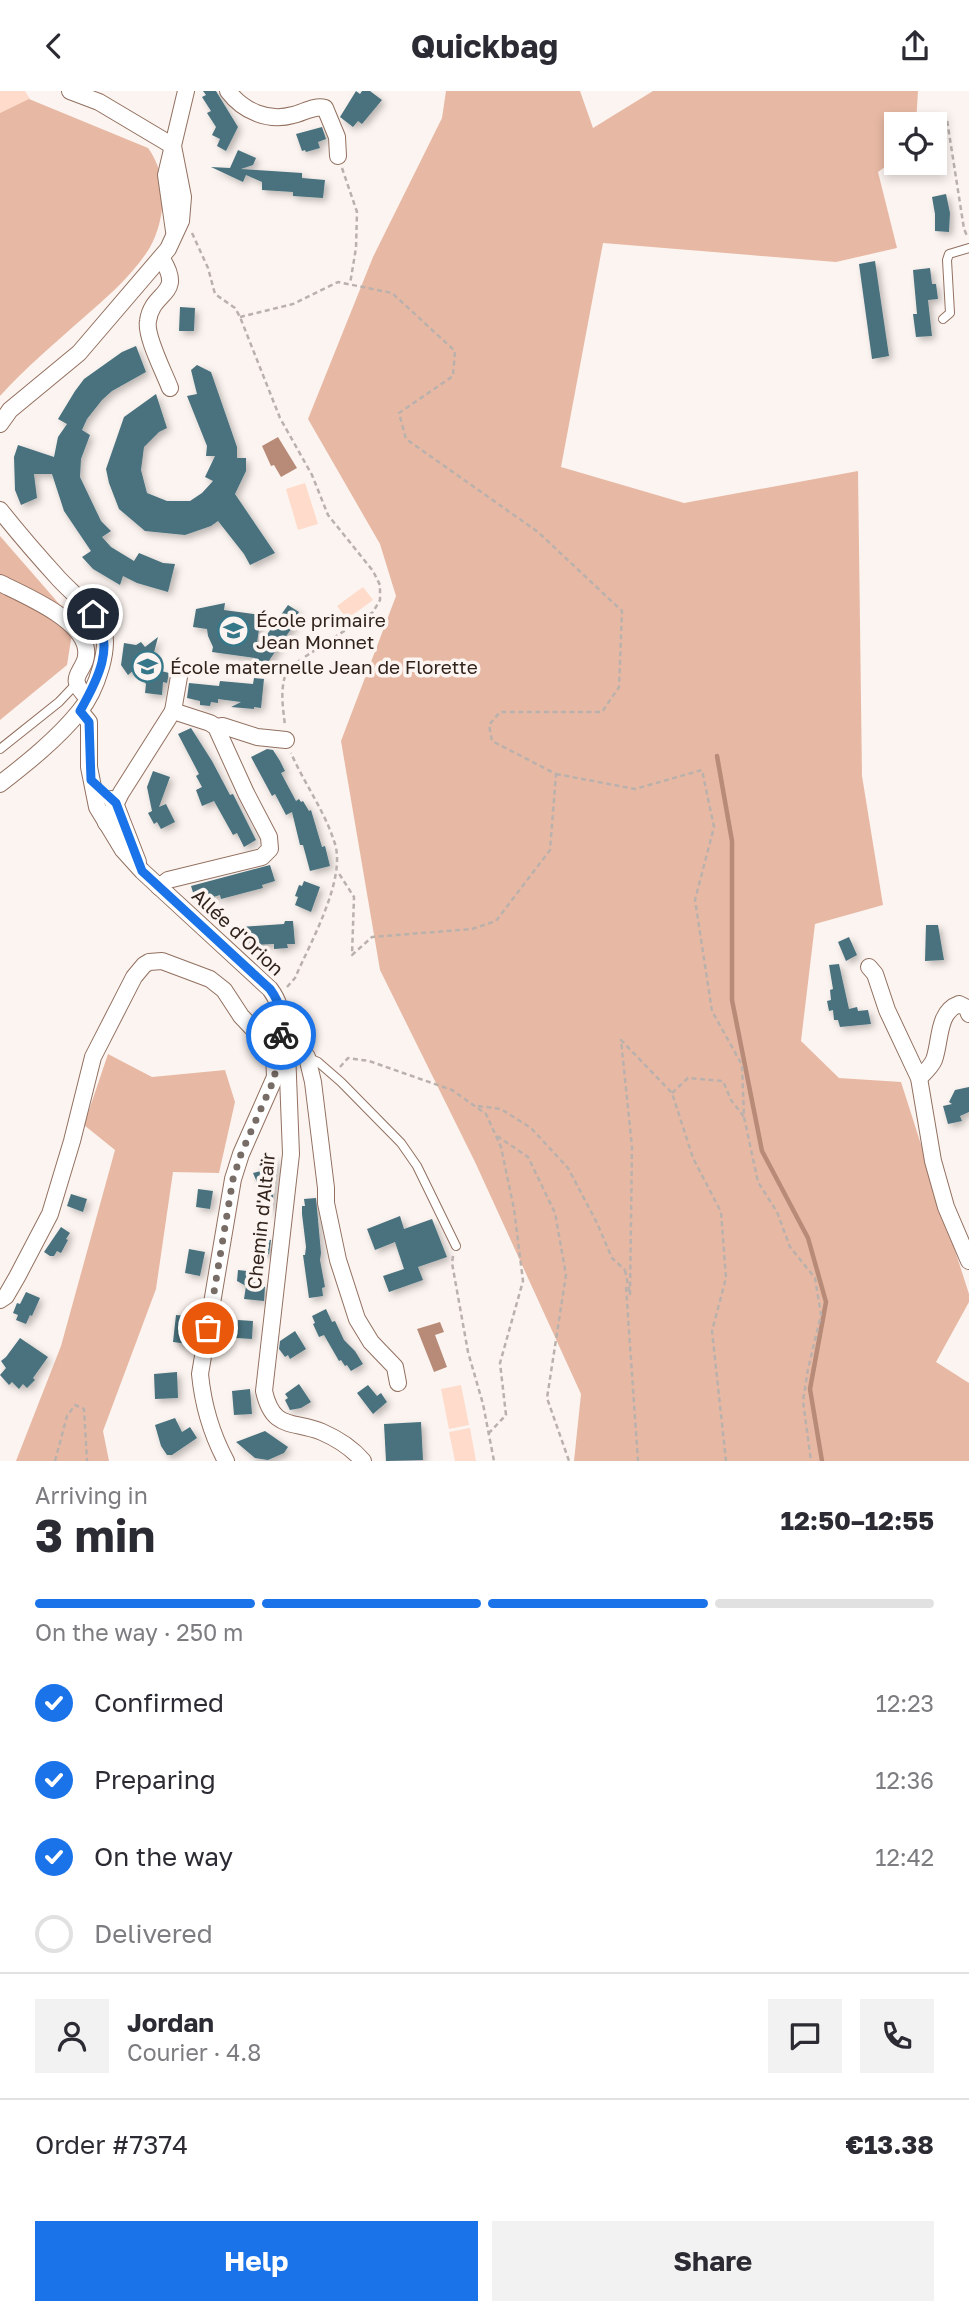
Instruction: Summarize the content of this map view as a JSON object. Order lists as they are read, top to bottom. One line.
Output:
{"streets":{"street":["Allée d'Orion","Chemin d'Altaïr"]},"crossings":[["Allée d'Orion","Chemin d'Altaïr"]],"places":{"school or university":["École primaire Jean Monnet","École maternelle Jean de Florette"]},"page":{"header":"Quickbag","heading":["3 min","Arriving in","12:50–12:55"],"panel":["Jordan","Courier · 4.8","Order #7374","€13.38"],"bar":"On the way · 250 m","list":[["Confirmed","12:23"],["Preparing","12:36"],["On the way","12:42"],"Delivered"],"buttons":["Help","Share"]}}
